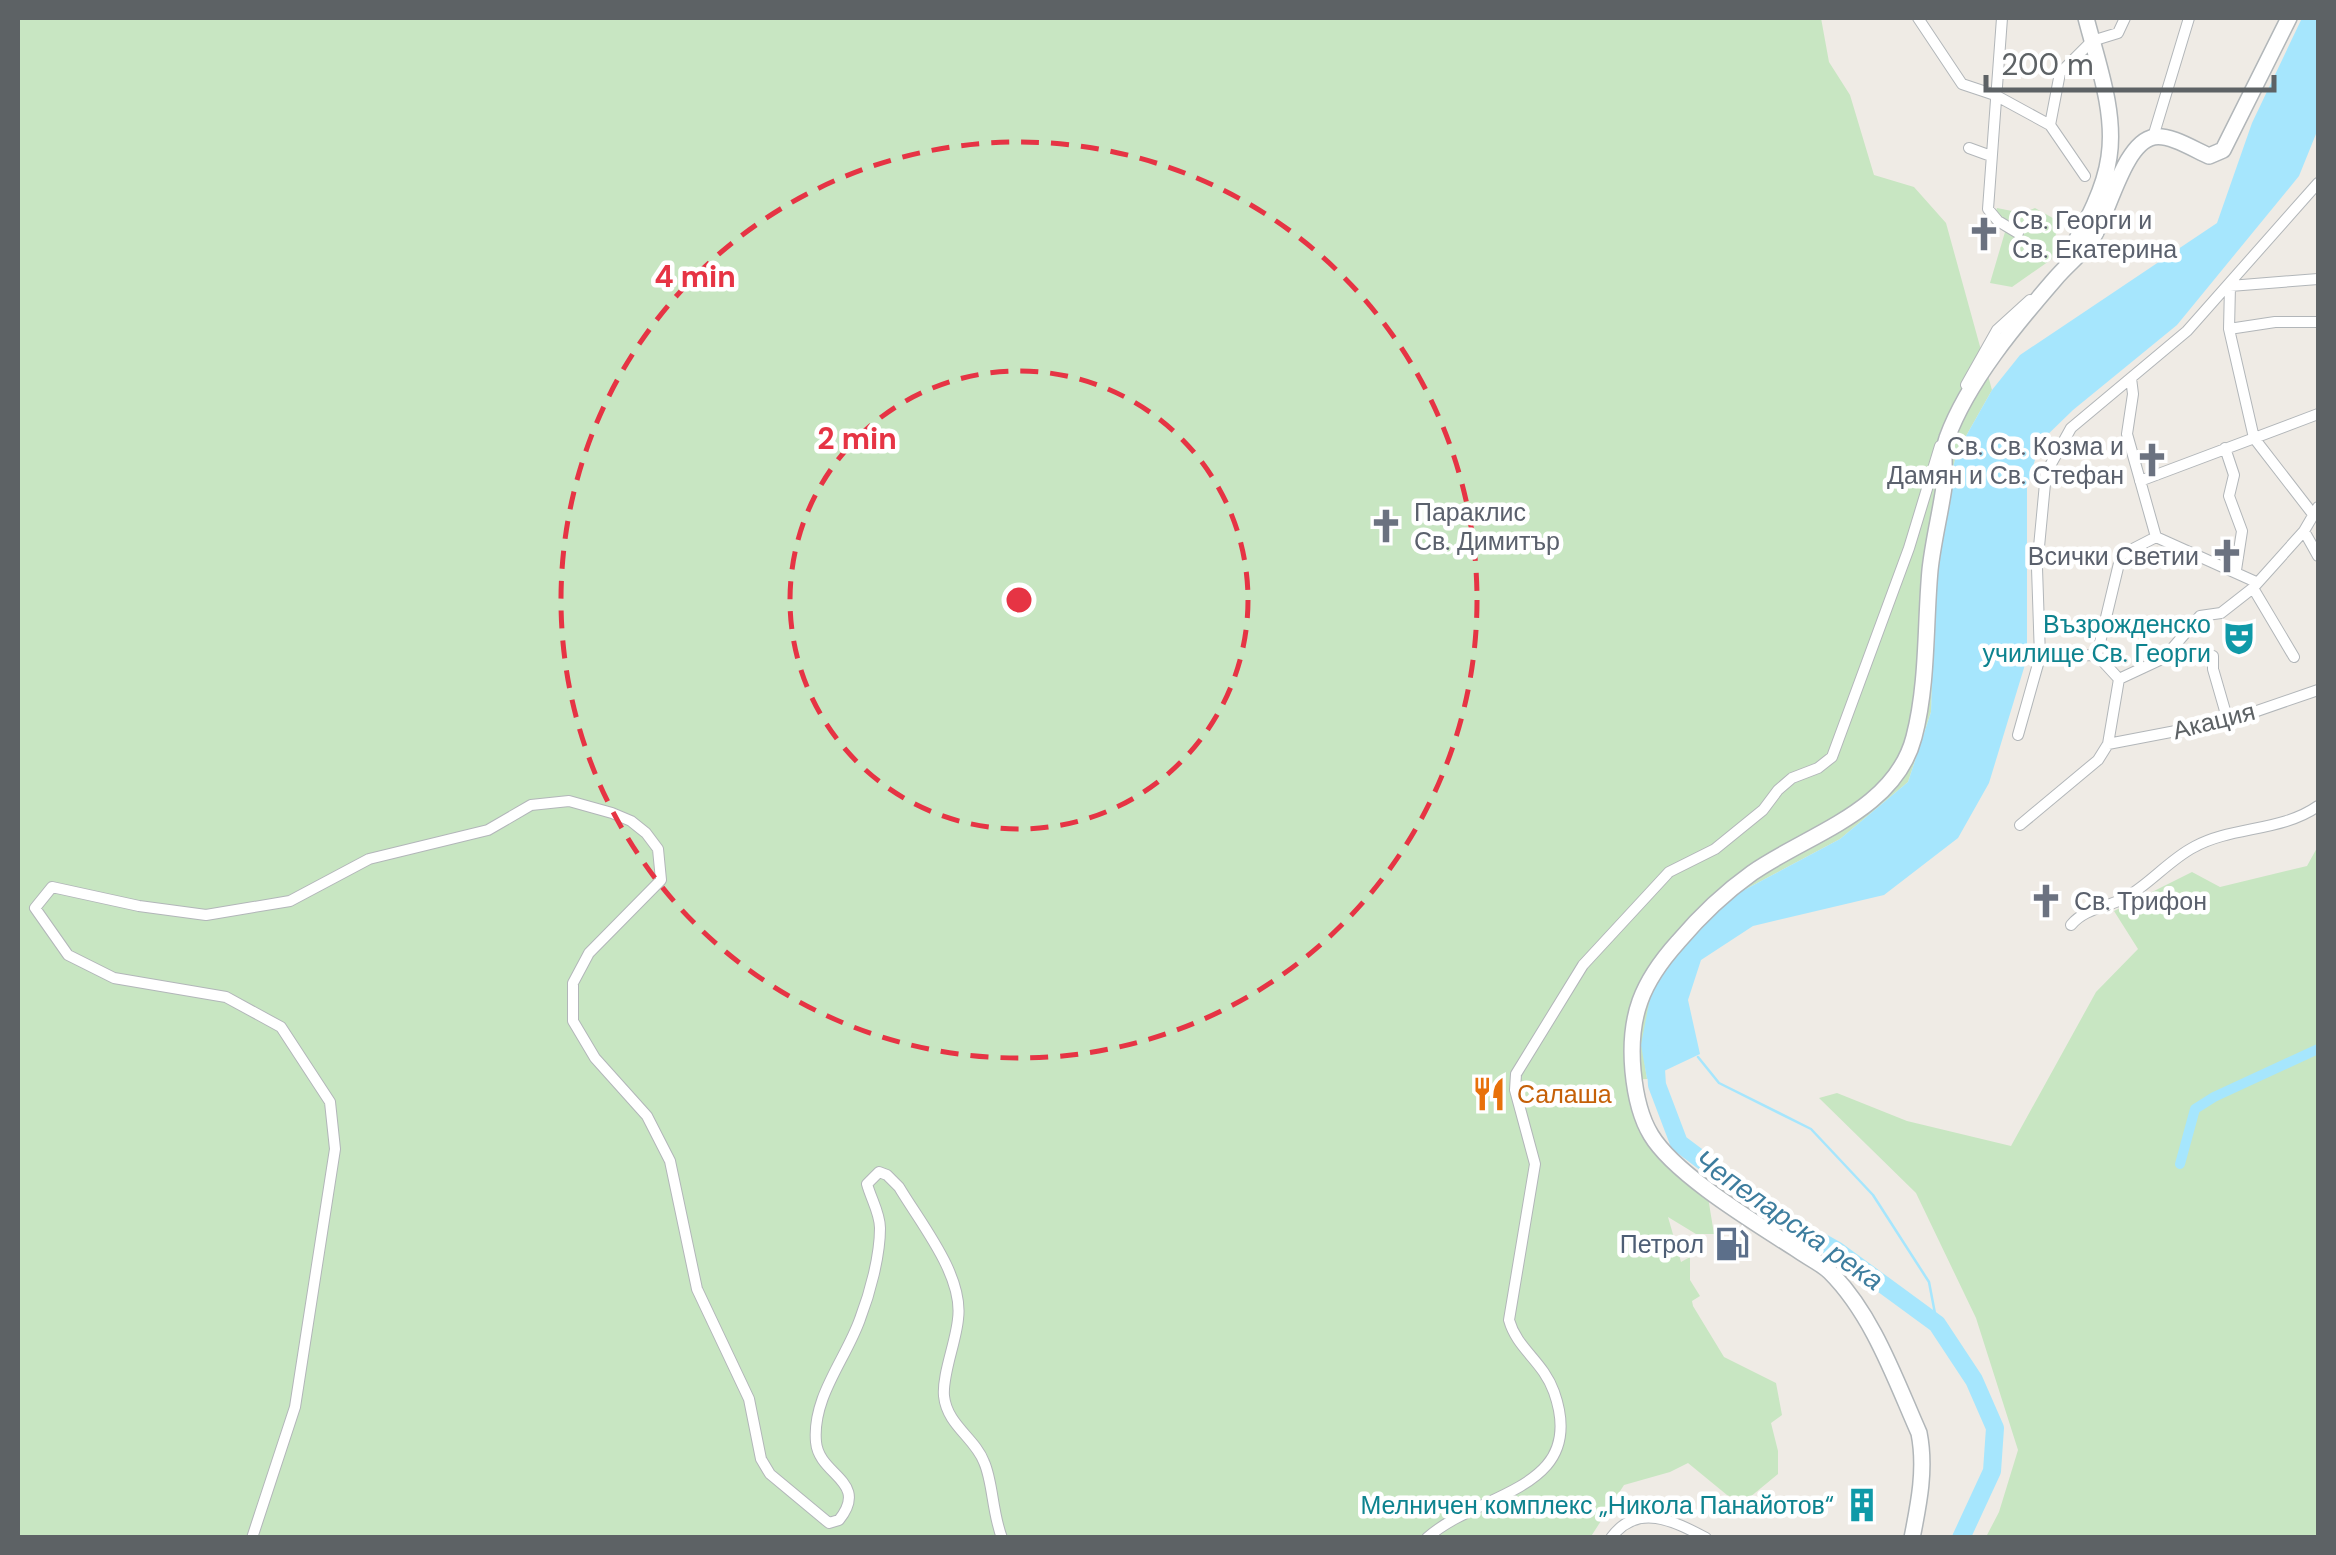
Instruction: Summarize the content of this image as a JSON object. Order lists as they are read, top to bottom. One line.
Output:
{"streets":{"street":["Акация"]},"water":["Чепеларска река"],"places":{"church":["Св. Георги и Св. Екатерина","Св. Св. Козма и Дамян и Св. Стефан","Параклис Св. Димитър","Всички Светии","Св. Трифон"],"theatre":["Възрожденско училище Св. Георги"],"restaurant":["Салаша"],"fuel station":["Петрол"],"building":["Мелничен комплекс „Никола Панайотов“"]},"scale_bar":"200 m","rings":["4 min","2 min"]}
